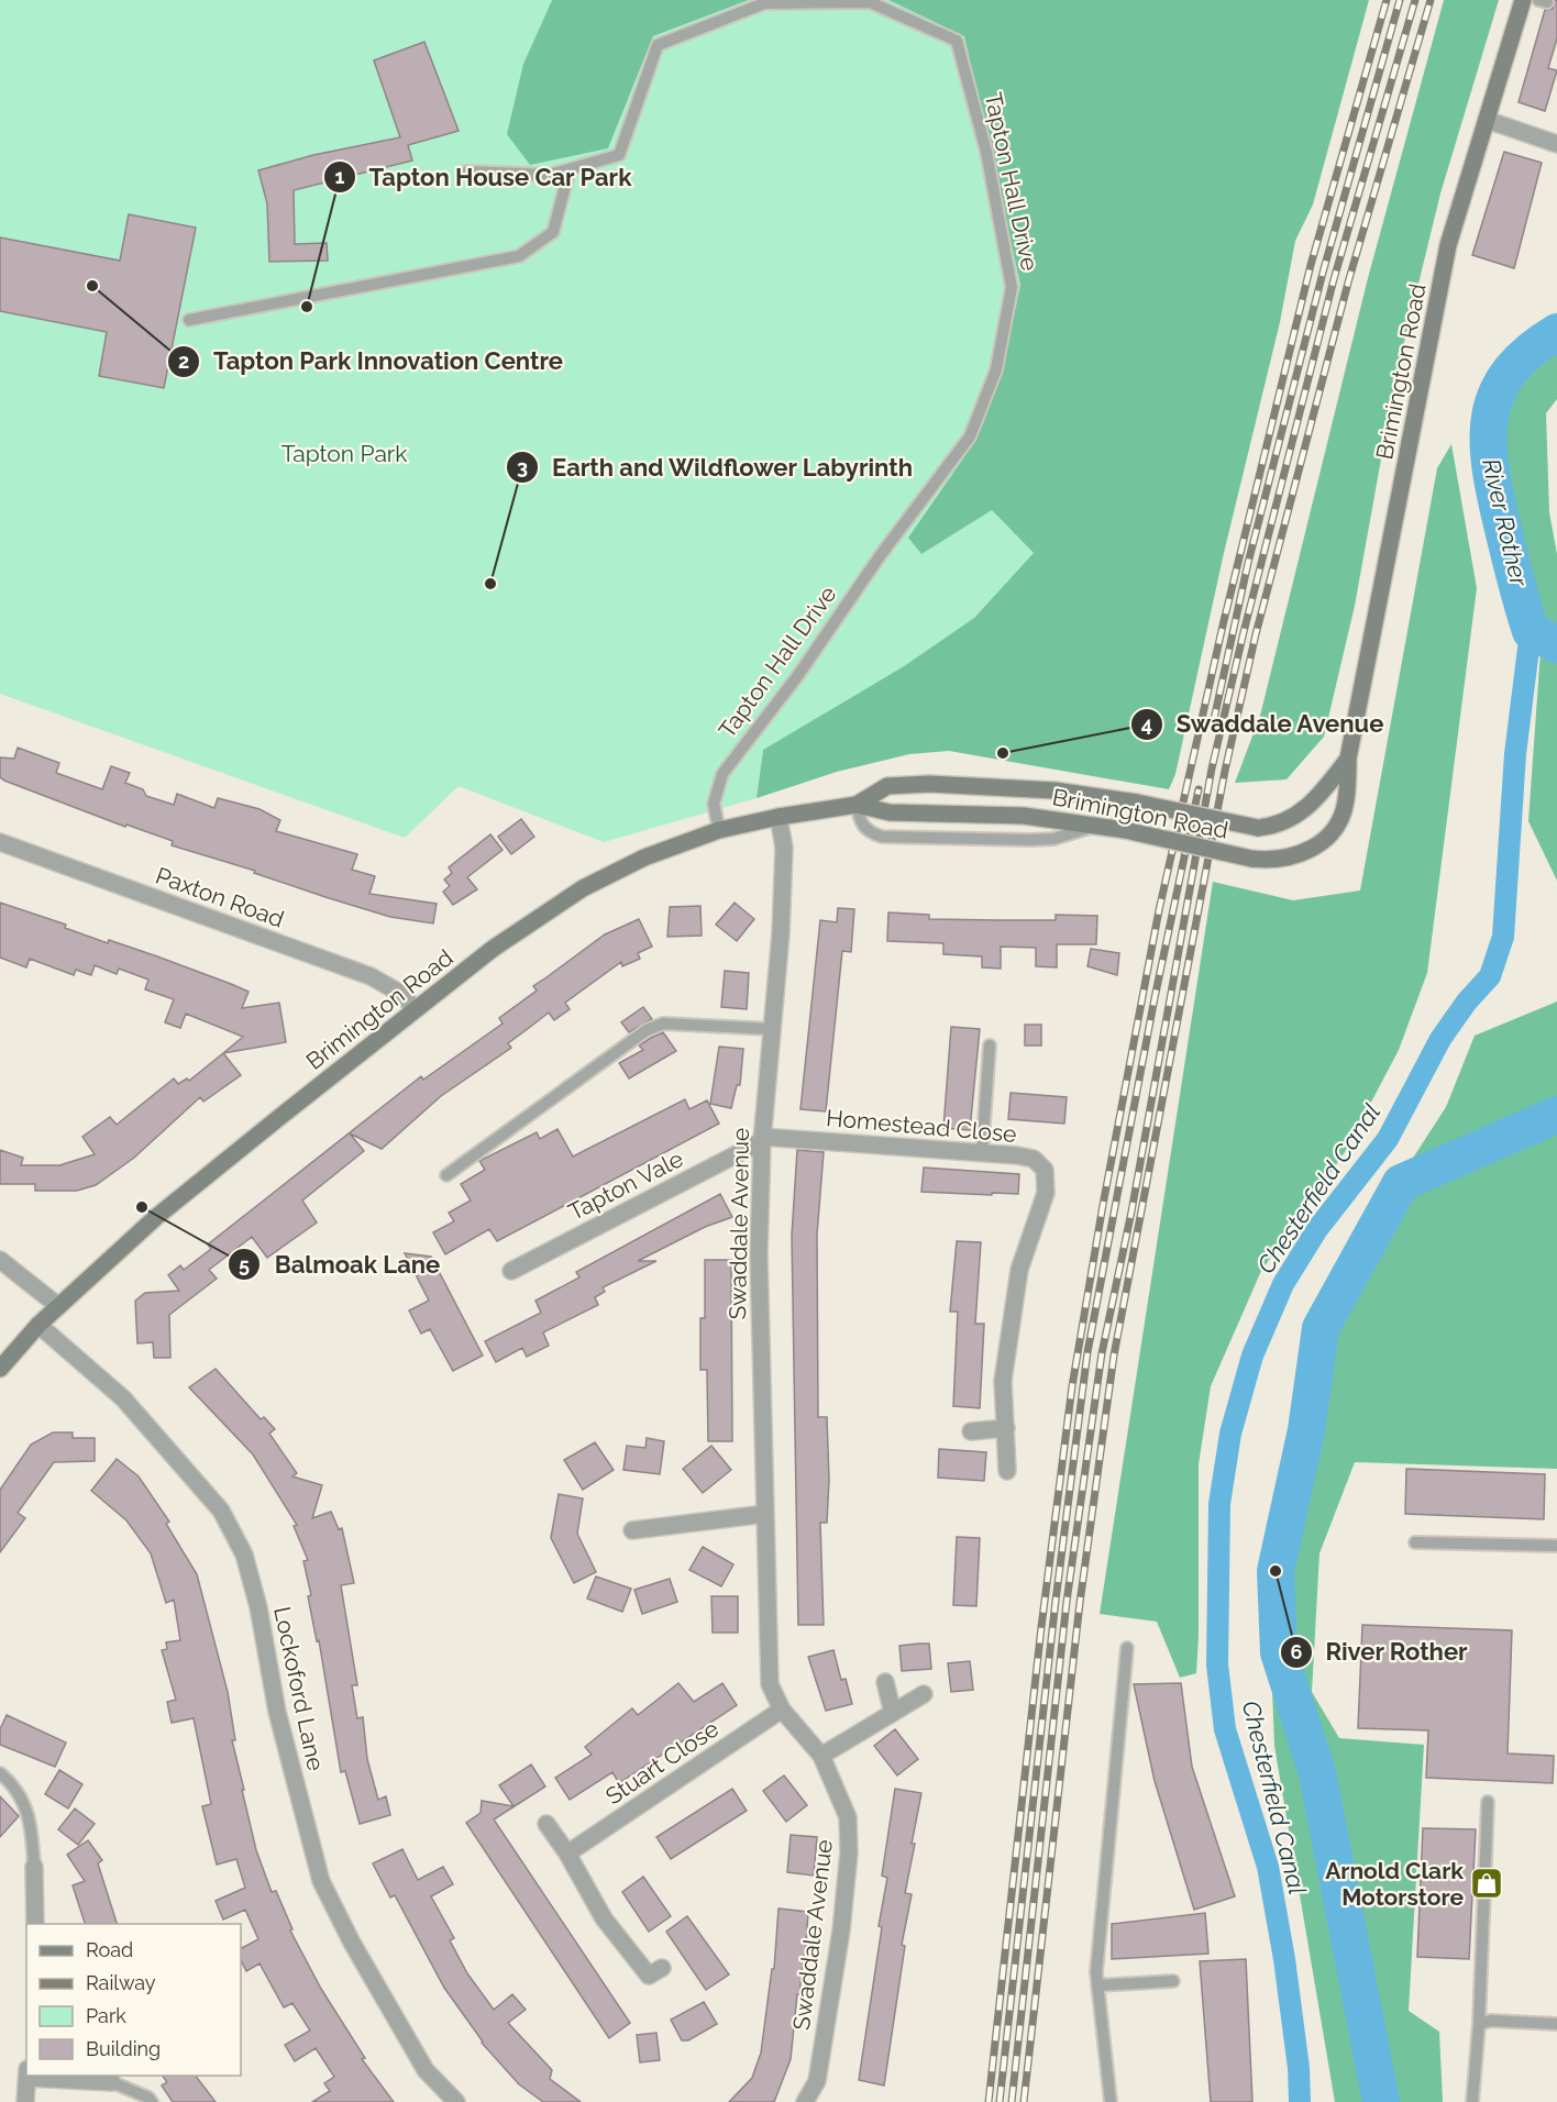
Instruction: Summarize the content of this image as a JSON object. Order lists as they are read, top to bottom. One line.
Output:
{"streets":{"main road":["Brimington Road"],"street":["Paxton Road","Homestead Close","Tapton Vale","Swaddale Avenue","Lockoford Lane","Stuart Close"],"lane":["Tapton Hall Drive"]},"crossings":[["Tapton Hall Drive","Brimington Road"],["Brimington Road","Paxton Road"],["Brimington Road","Swaddale Avenue"],["Brimington Road","Lockoford Lane"],["Homestead Close","Tapton Vale"],["Homestead Close","Swaddale Avenue"],["Tapton Vale","Swaddale Avenue"],["Swaddale Avenue","Stuart Close"]],"water":["River Rother","Chesterfield Canal"],"parks":["Tapton Park"],"places":{"other":["Tapton Park Innovation Centre","Tapton House Car Park","Earth and Wildflower Labyrinth","Swaddale Avenue","Balmoak Lane","River Rother"],"shop":["Arnold Clark Motorstore"]},"legend":["Road","Railway","Park","Building"]}
